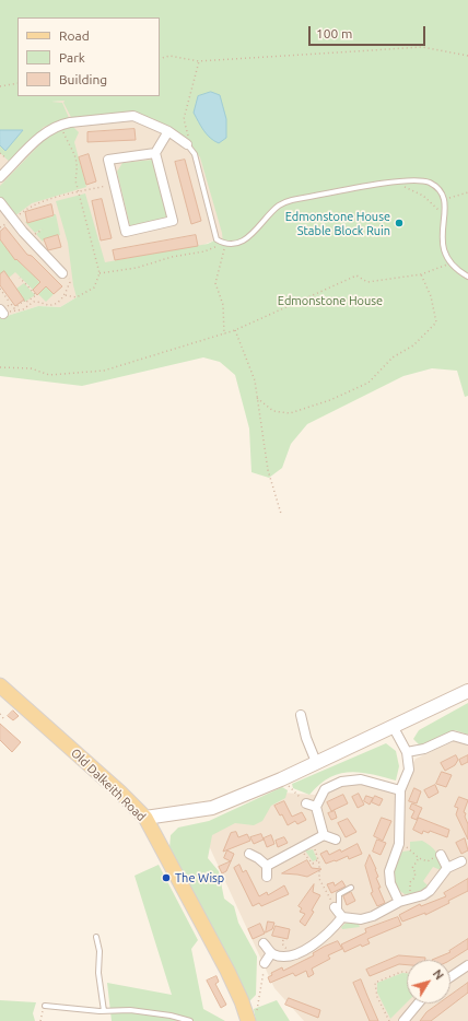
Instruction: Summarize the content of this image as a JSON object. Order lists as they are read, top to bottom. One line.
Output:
{"streets":{"main road":["Old Dalkeith Road"]},"parks":["Edmonstone House"],"places":["Edmonstone House Stable Block Ruin","The Wisp"],"legend":["Road","Park","Building"],"scale_bar":"100 m","north":"top right"}
